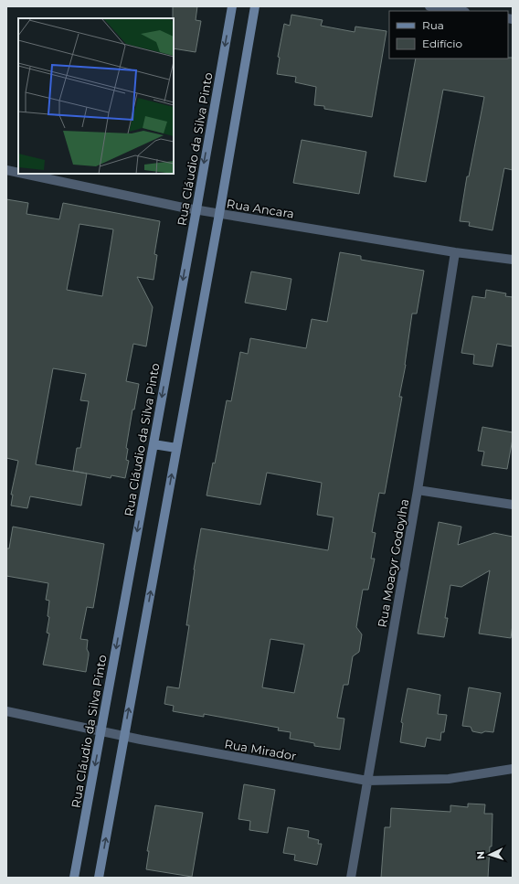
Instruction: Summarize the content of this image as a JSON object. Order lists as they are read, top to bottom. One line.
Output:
{"streets":{"street":["Rua Cláudio da Silva Pinto","Rua Ancara","Rua Moacyr Godoylha","Rua Mirador"]},"crossings":[["Rua Cláudio da Silva Pinto","Rua Ancara"],["Rua Cláudio da Silva Pinto","Rua Mirador"],["Rua Ancara","Rua Moacyr Godoylha"],["Rua Moacyr Godoylha","Rua Mirador"]],"legend":["Rua","Edifício"],"north":"left"}
